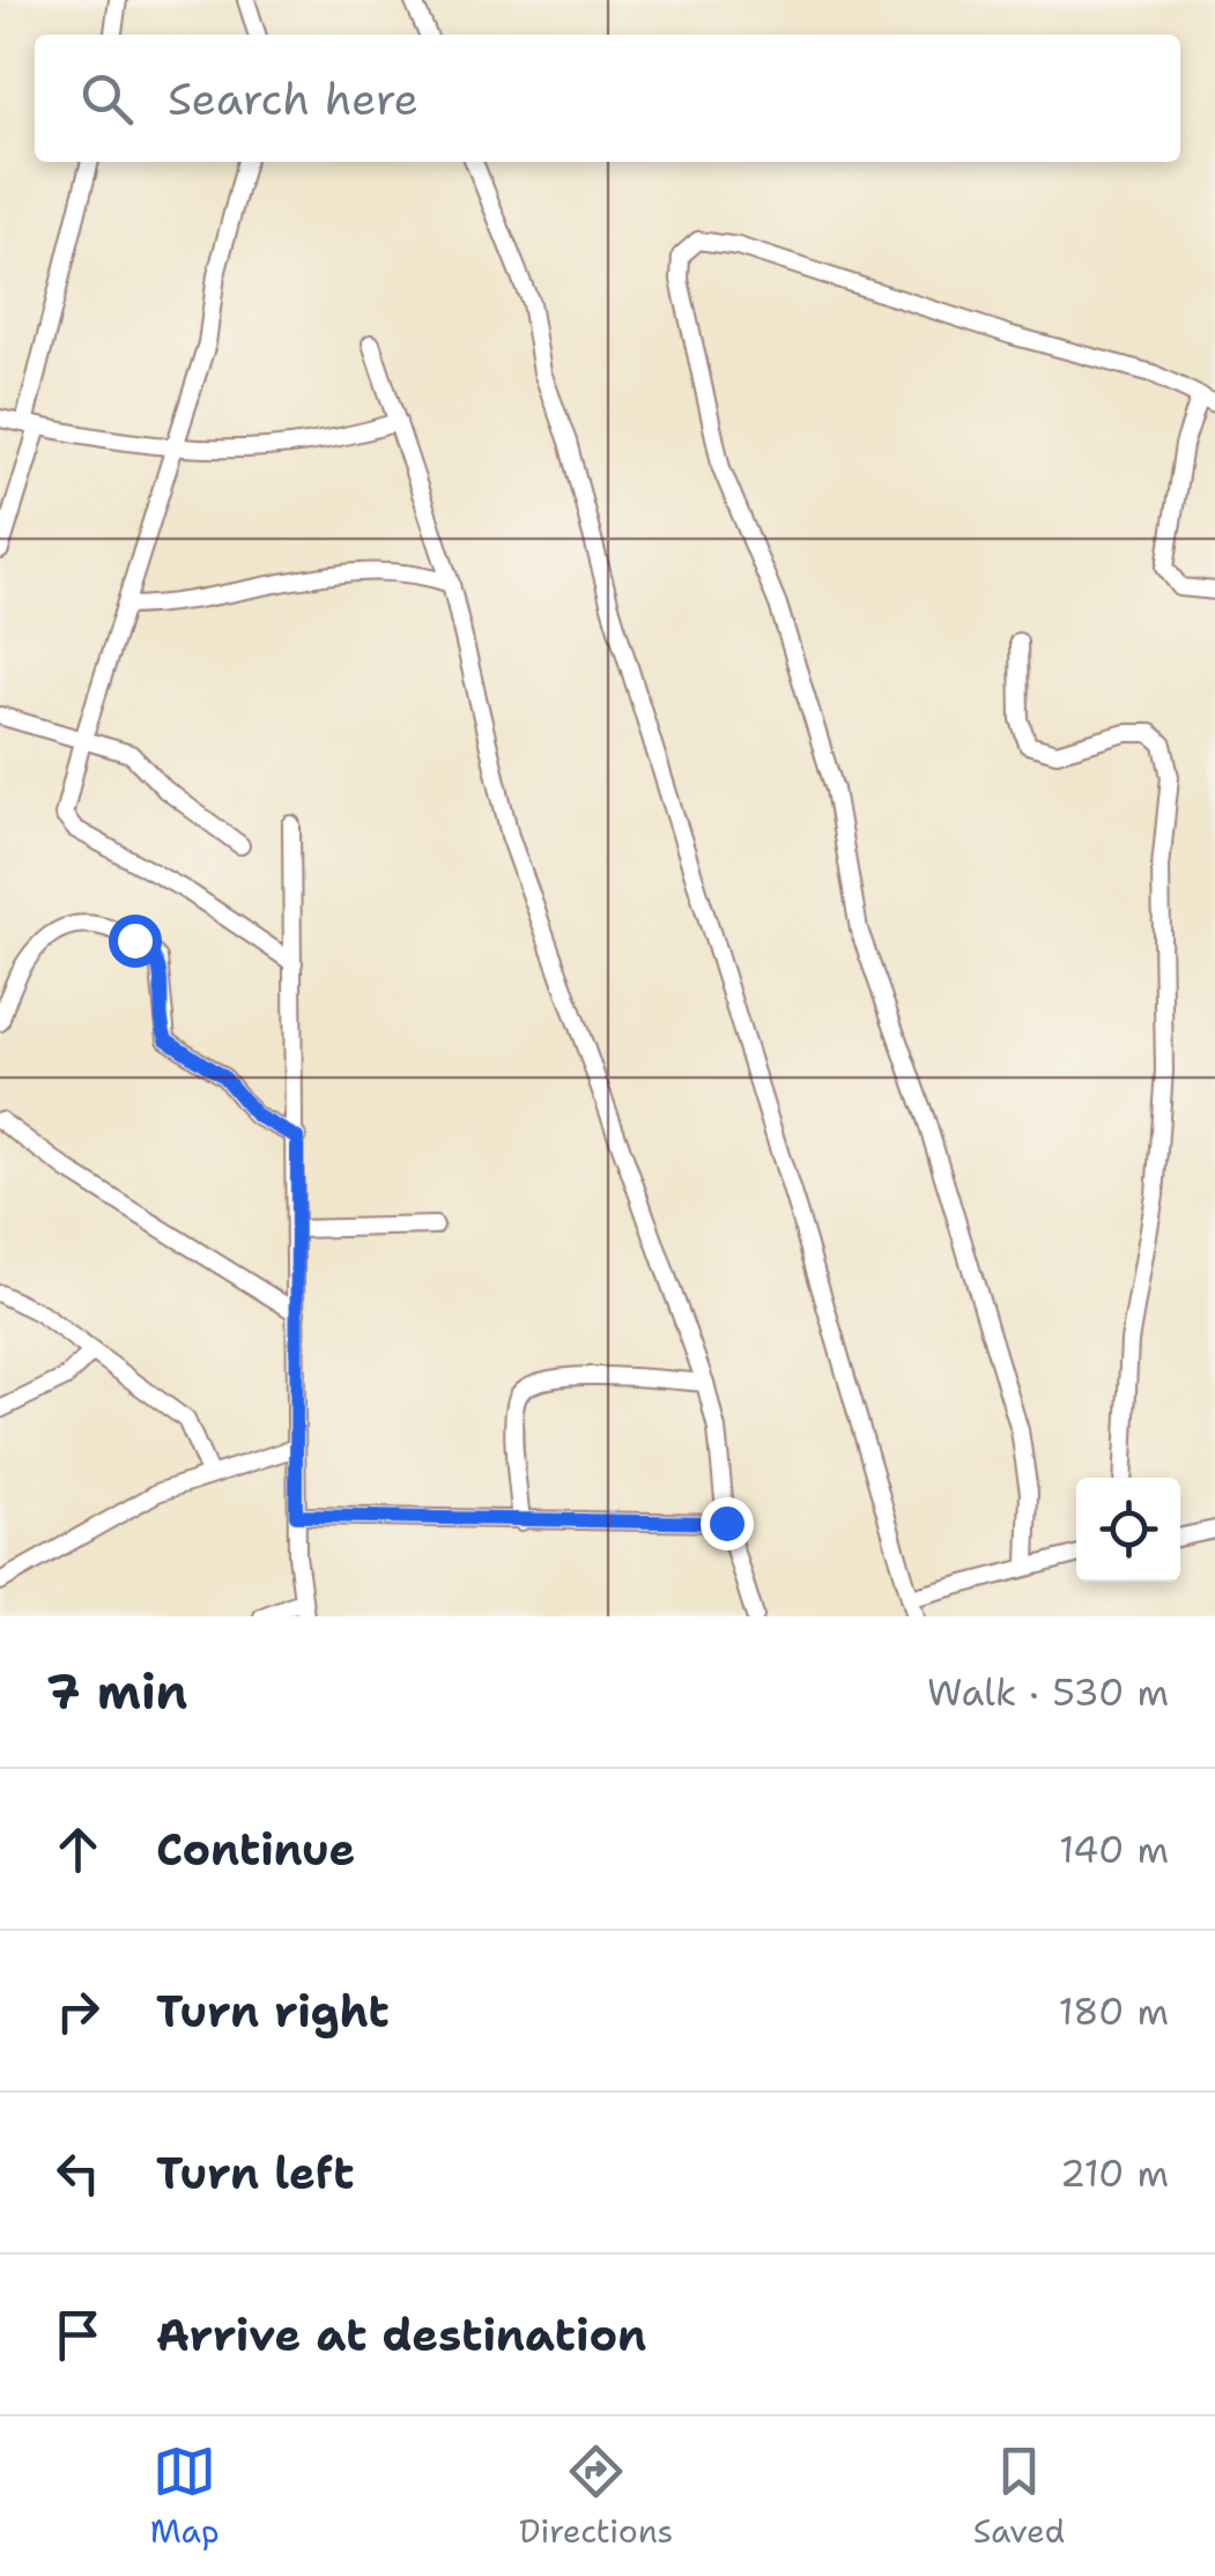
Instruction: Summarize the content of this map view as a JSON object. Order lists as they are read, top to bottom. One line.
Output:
{"page":{"search":"Search here","heading":["7 min","Walk · 530 m"],"list":[["Continue","140 m"],["Turn right","180 m"],["Turn left","210 m"],"Arrive at destination"],"nav":["Map","Directions","Saved"]}}
